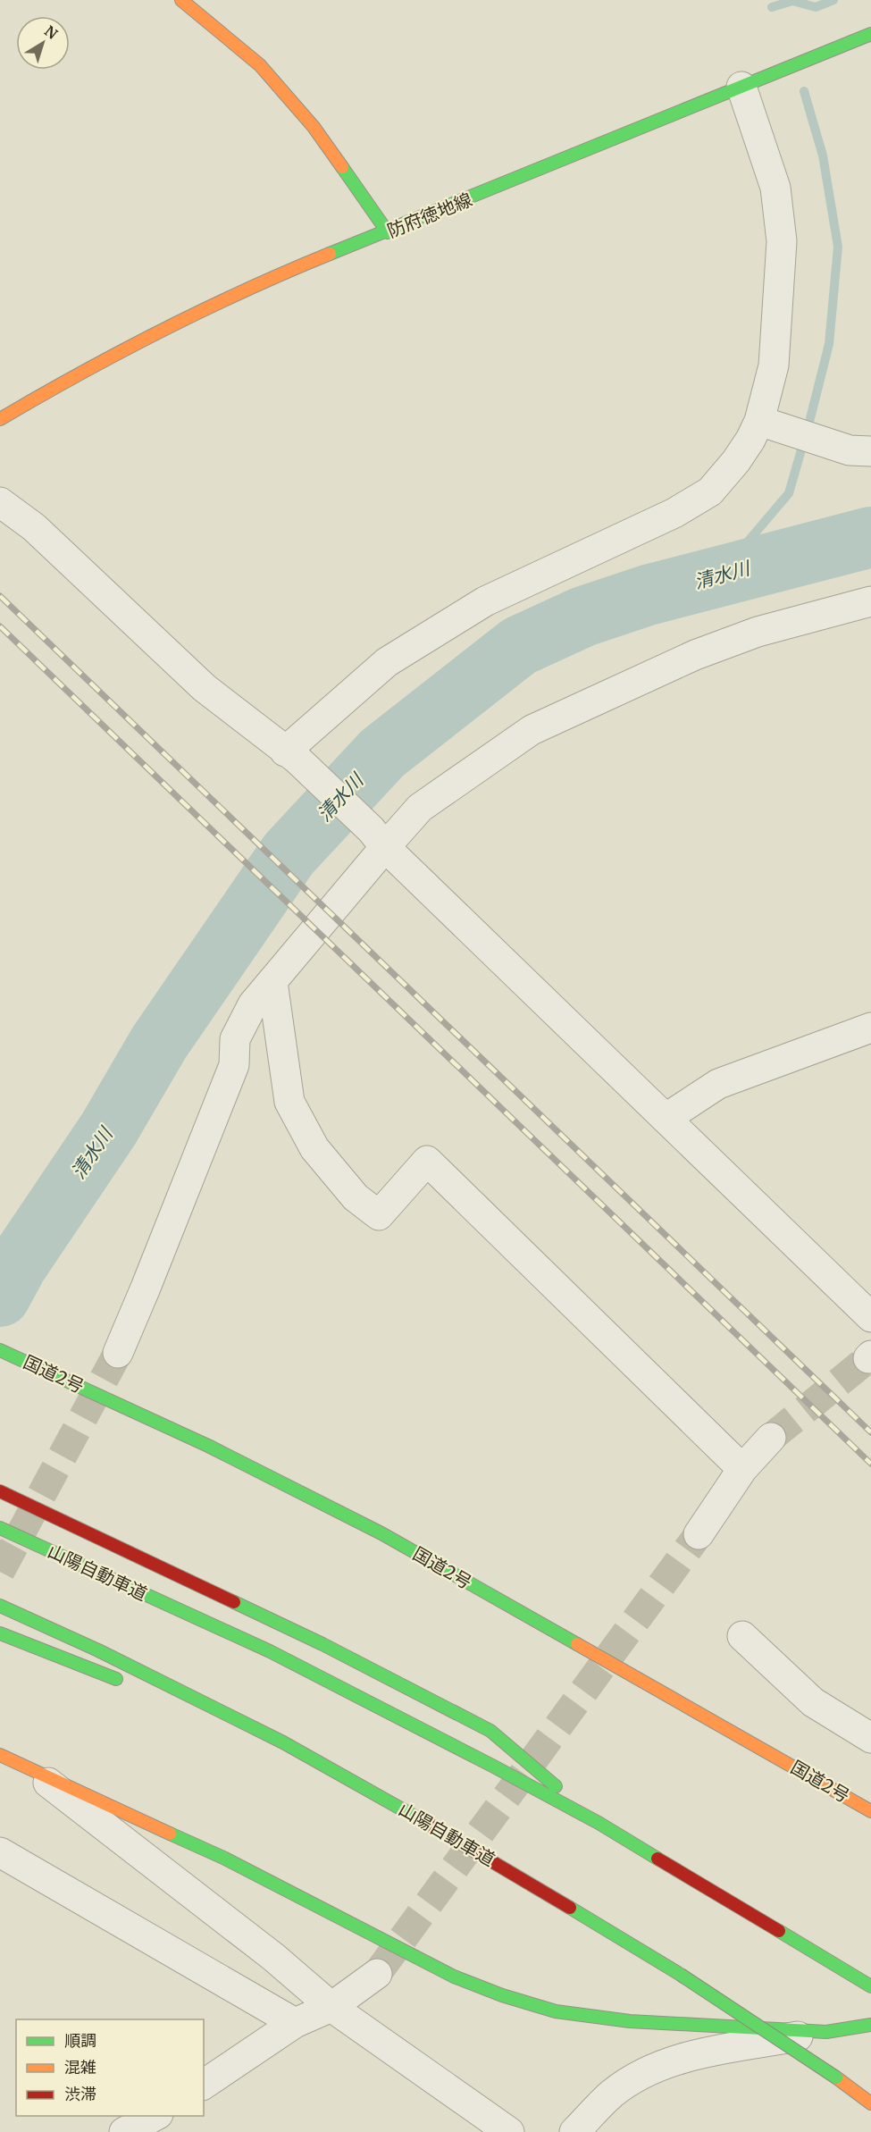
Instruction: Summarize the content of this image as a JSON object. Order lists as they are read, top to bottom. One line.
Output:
{"streets":{"main road":["防府徳地線","国道2号","山陽自動車道"]},"water":["清水川"],"legend":["順調","混雑","渋滞"],"north":"top right"}
